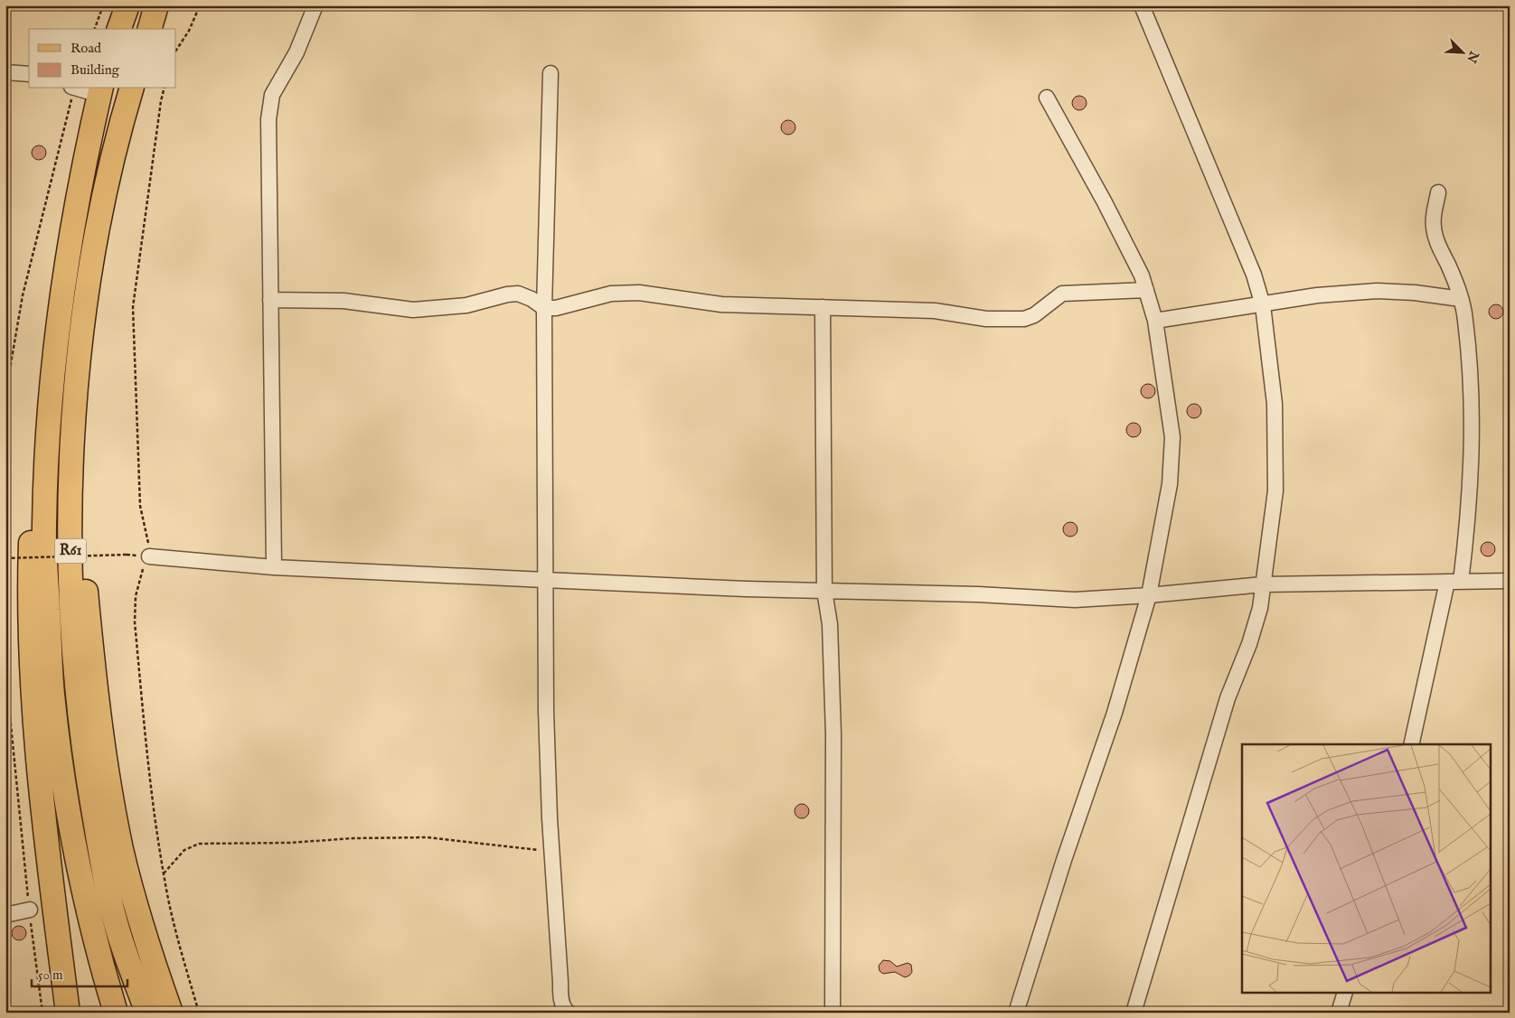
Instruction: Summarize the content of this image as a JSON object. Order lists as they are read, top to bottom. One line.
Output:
{"streets":{"main road":["R61"]},"legend":["Road","Building"],"scale_bar":"50 m","north":"bottom right"}
